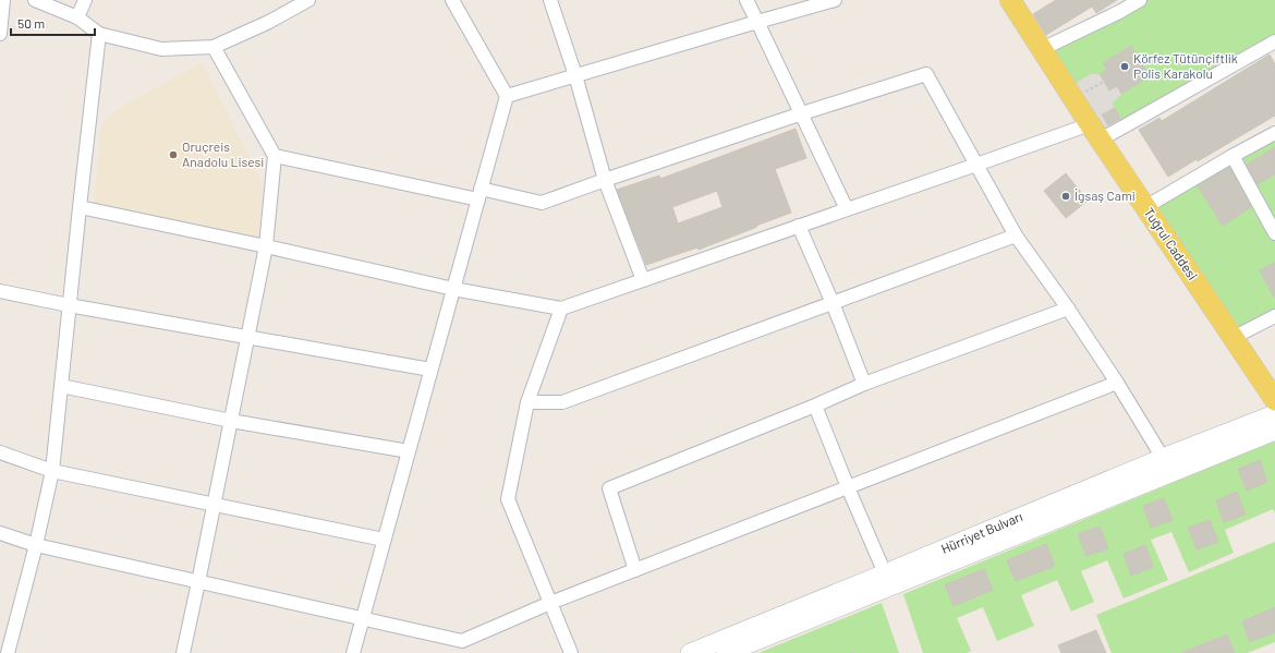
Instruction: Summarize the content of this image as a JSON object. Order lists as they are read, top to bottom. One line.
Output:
{"streets":{"main road":["Tuğrul Caddesi","Hürriyet Bulvarı"]},"places":["Körfez Tütünçiftlik Polis Karakolu","Oruçreis Anadolu Lisesi","İgsaş Cami"],"scale_bar":"50 m"}
